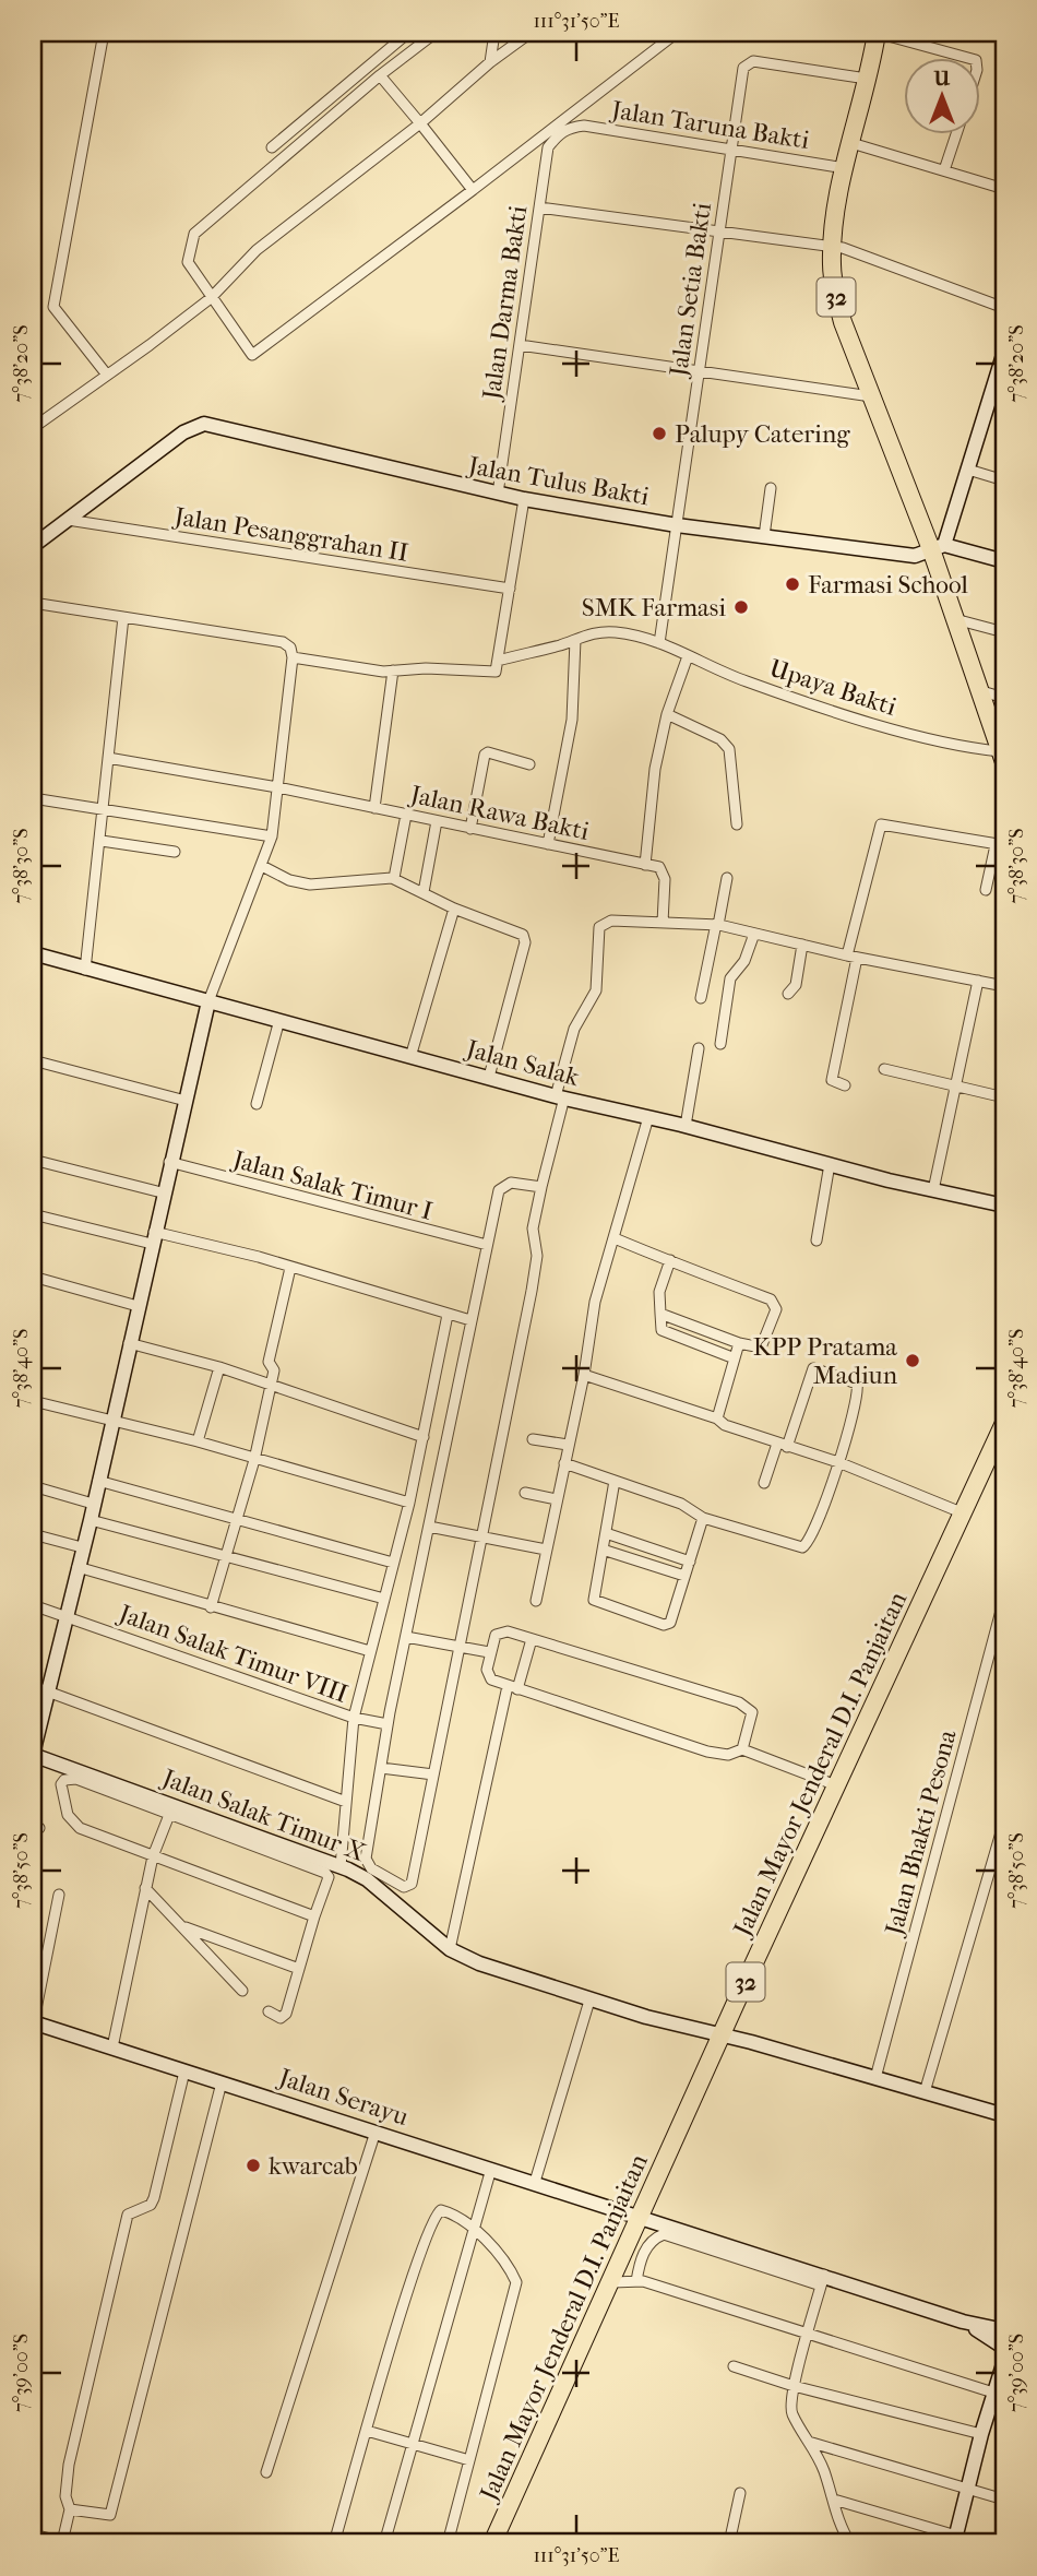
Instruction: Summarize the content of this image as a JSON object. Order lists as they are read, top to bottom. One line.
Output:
{"streets":{"highway":["32","Jalan Mayor Jenderal D.I. Panjaitan"],"street":["Jalan Taruna Bakti","Jalan Setia Bakti","Jalan Darma Bakti","Jalan Tulus Bakti","Jalan Pesanggrahan II","Upaya Bakti","Jalan Rawa Bakti","Jalan Salak","Jalan Salak Timur I","Jalan Salak Timur VIII","Jalan Salak Timur X","Jalan Bhakti Pesona","Jalan Serayu"]},"crossings":[["Jalan Taruna Bakti","Jalan Setia Bakti"],["Jalan Taruna Bakti","32"],["Jalan Taruna Bakti","Jalan Darma Bakti"],["Jalan Setia Bakti","32"],["Jalan Setia Bakti","Jalan Tulus Bakti"],["Jalan Setia Bakti","Upaya Bakti"],["32","Jalan Tulus Bakti"],["32","Upaya Bakti"],["Jalan Darma Bakti","Jalan Tulus Bakti"],["Jalan Tulus Bakti","Jalan Pesanggrahan II"],["Jalan Mayor Jenderal D.I. Panjaitan","Jalan Salak Timur X"],["Jalan Mayor Jenderal D.I. Panjaitan","Jalan Serayu"],["Jalan Salak Timur X","Jalan Bhakti Pesona"]],"places":["Palupy Catering","Farmasi School","SMK Farmasi","KPP Pratama Madiun","kwarcab"],"north":"top","coordinates":["111°31'50\"E","7°38'20\"S","7°38'30\"S","7°38'40\"S","7°38'50\"S","7°39'00\"S"]}
